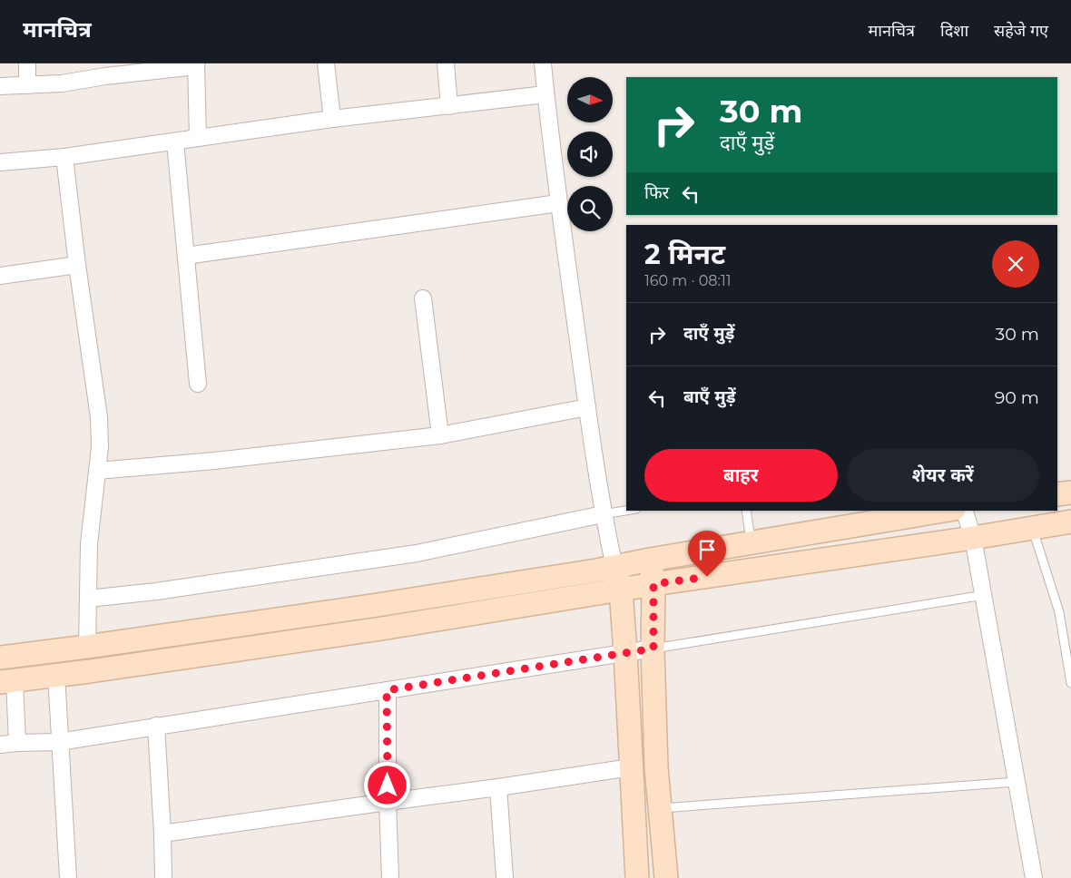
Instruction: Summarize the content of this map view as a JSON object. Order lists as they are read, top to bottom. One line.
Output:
{"north":"right","page":{"header":"मानचित्र","nav":["मानचित्र","दिशा","सहेजे गए"],"turn":["30 m","दाएँ मुड़ें"],"then":"फिर","heading":["2 मिनट","160 m · 08:11"],"list":[{"name":"दाएँ मुड़ें","value":"30 m"},{"name":"बाएँ मुड़ें","value":"90 m"}],"buttons":["बाहर","शेयर करें"]}}
